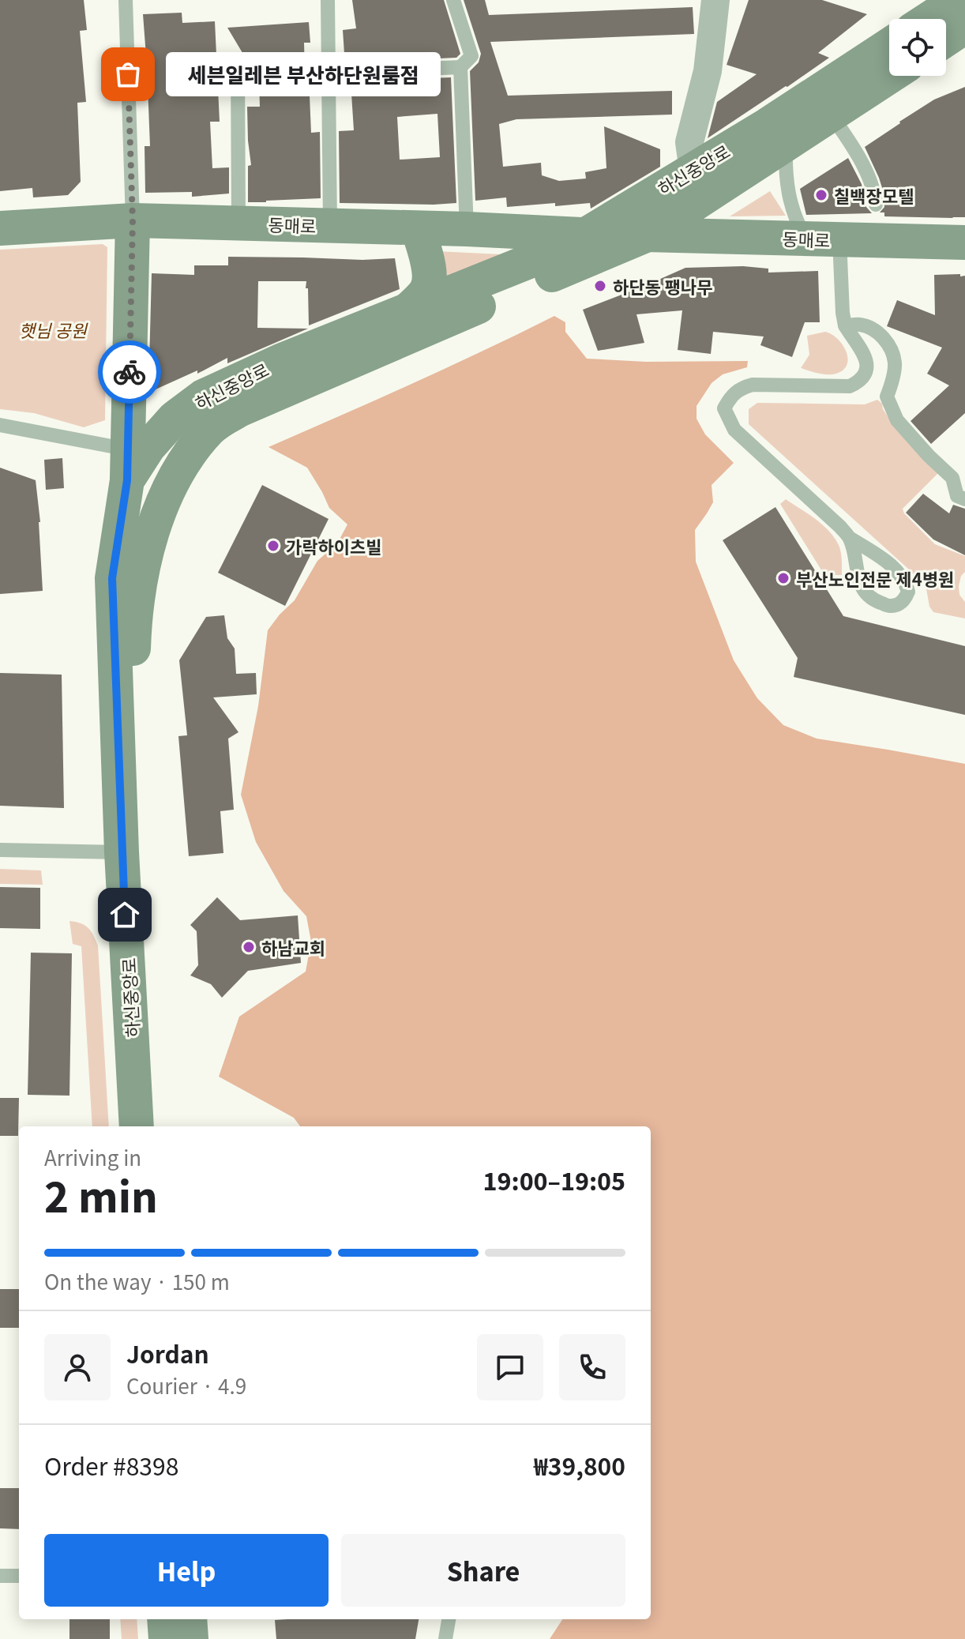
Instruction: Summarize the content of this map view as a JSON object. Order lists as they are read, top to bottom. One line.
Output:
{"streets":{"street":["하신중앙로","동매로"]},"crossings":[["하신중앙로","동매로"]],"parks":["햇님 공원"],"places":["세븐일레븐 부산하단원룸점","칠백장모텔","하단동 팽나무","가락하이츠빌","부산노인전문 제4병원","하남교회"],"page":{"bubble":"세븐일레븐 부산하단원룸점","heading":["2 min","Arriving in","19:00–19:05"],"panel":["Jordan","Courier · 4.9","Order #8398","₩39,800"],"bar":"On the way · 150 m","buttons":["Help","Share"]}}
